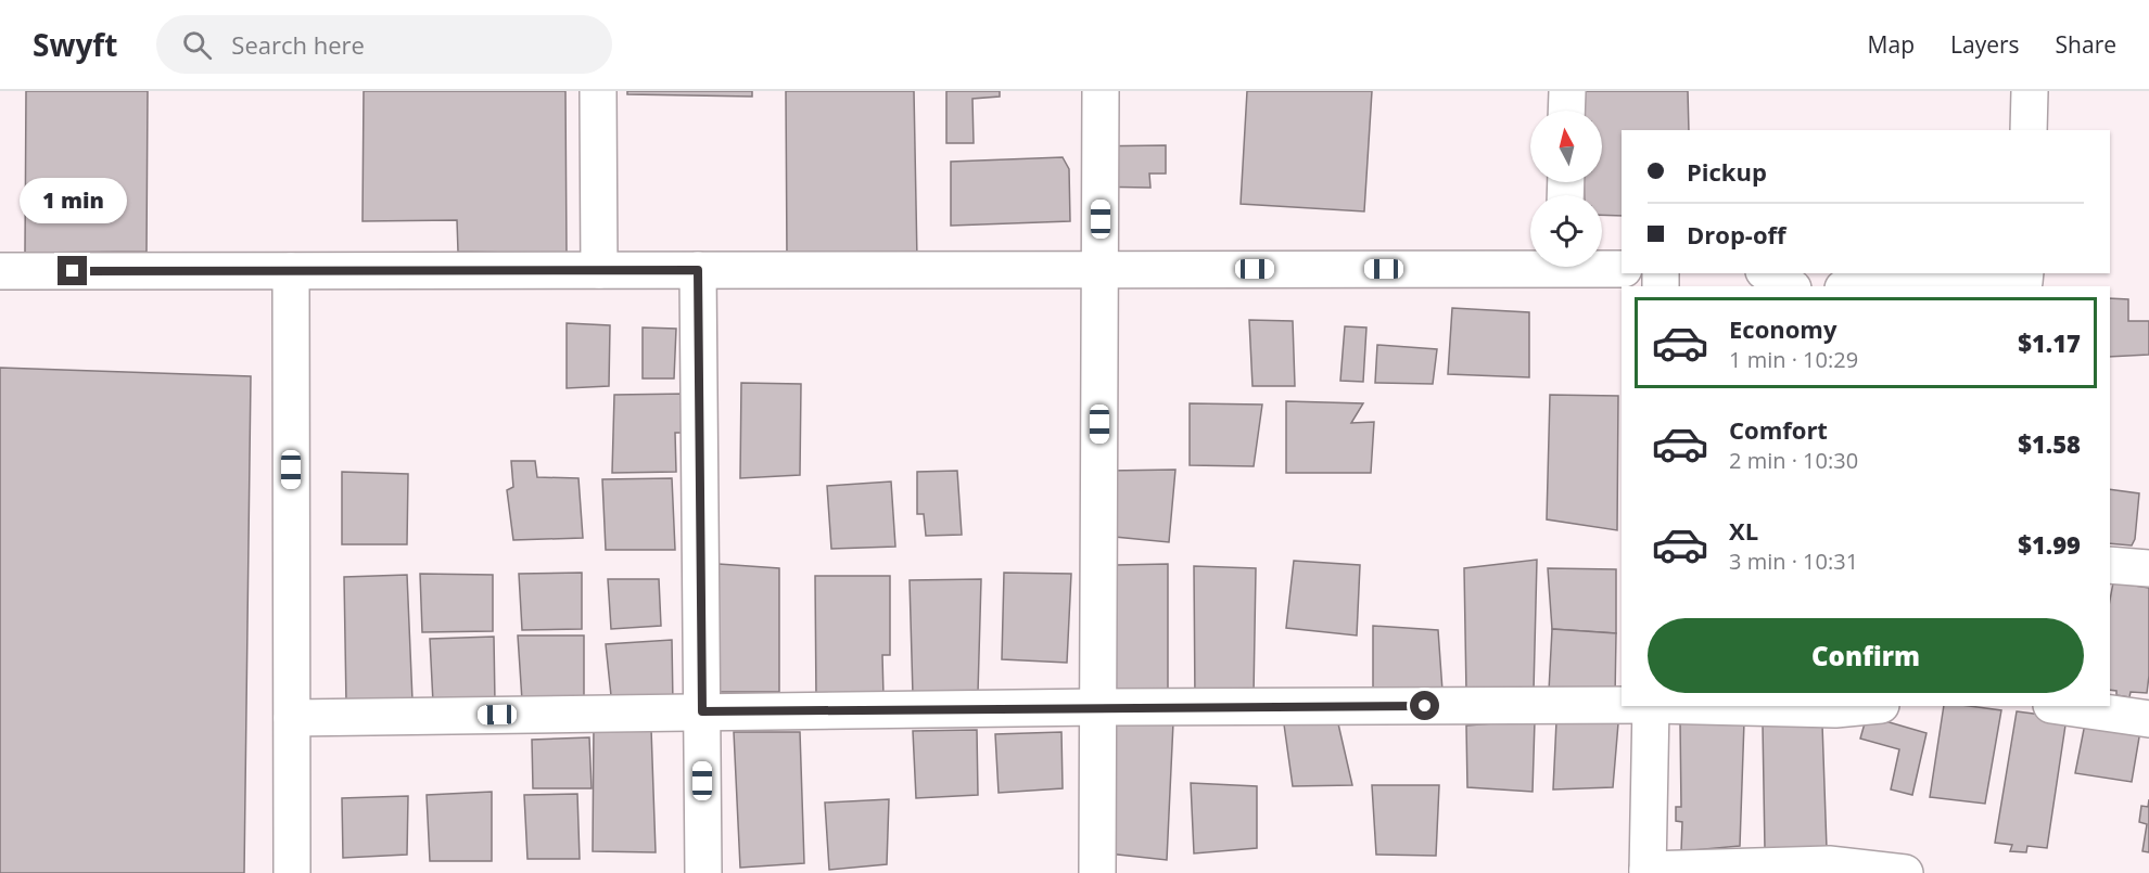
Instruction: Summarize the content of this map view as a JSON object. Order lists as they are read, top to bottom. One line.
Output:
{"north":"top","page":{"header":"Swyft","search":"Search here","nav":["Map","Layers","Share"],"banner":["Pickup","Drop-off"],"bubble":"1 min","list":[{"name":"Economy","note":"1 min · 10:29","value":"$1.17"},{"name":"Comfort","note":"2 min · 10:30","value":"$1.58"},{"name":"XL","note":"3 min · 10:31","value":"$1.99"}],"buttons":"Confirm"}}
